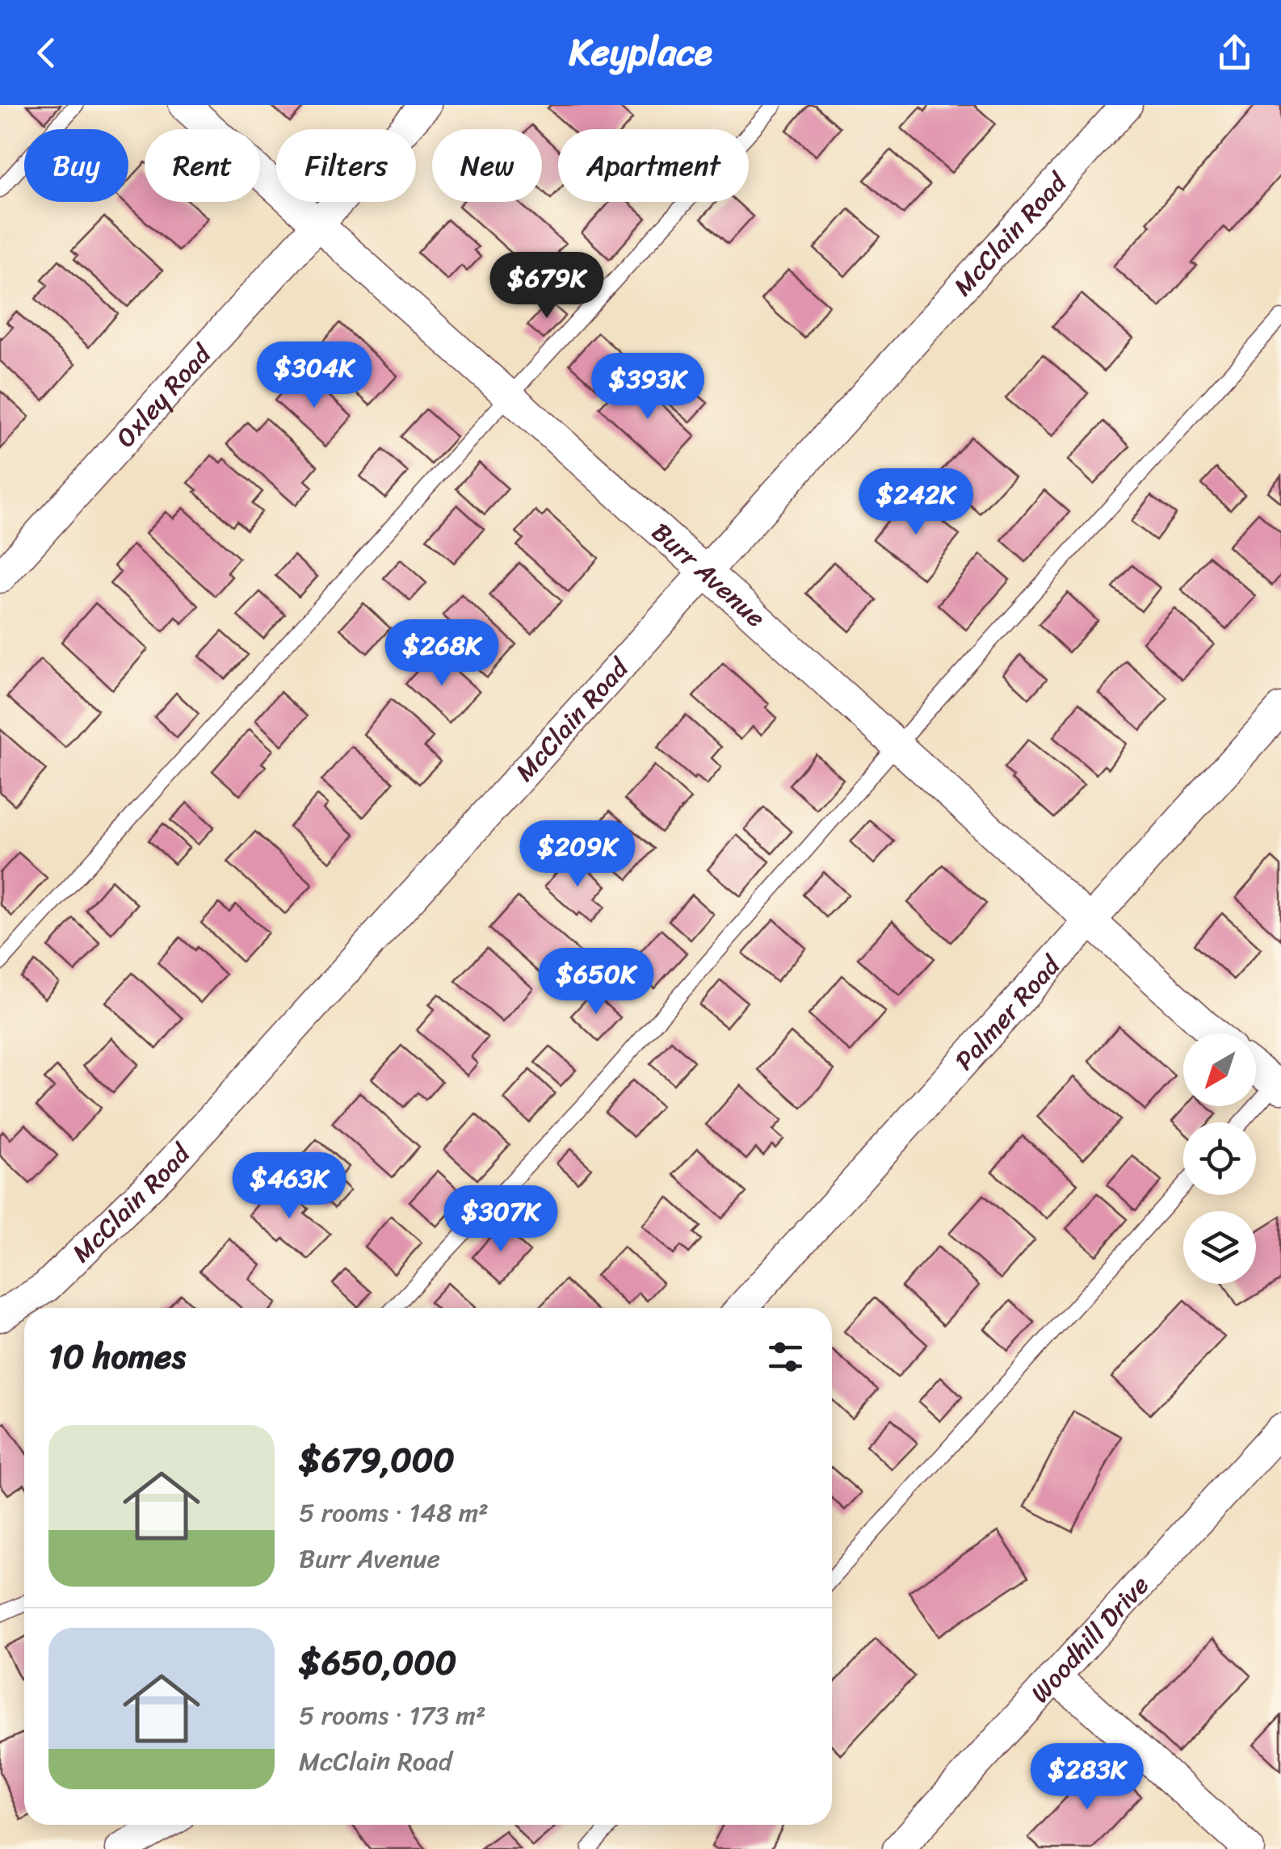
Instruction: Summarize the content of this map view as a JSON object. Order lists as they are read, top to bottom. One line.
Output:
{"streets":{"street":["McClain Road","Oxley Road","Burr Avenue","Palmer Road","Woodhill Drive"]},"crossings":[["McClain Road","Burr Avenue"],["Oxley Road","Burr Avenue"],["Burr Avenue","Palmer Road"]],"north":"bottom left","page":{"header":"Keyplace","chip":["Buy","Rent","Filters","New","Apartment"],"price":["$679K","$304K","$393K","$242K","$268K","$209K","$650K","$463K","$307K","$283K"],"heading":"10 homes","list":[{"name":"$679,000","note":"5 rooms · 148 m² · Burr Avenue"},{"name":"$650,000","note":"5 rooms · 173 m² · McClain Road"}]}}
